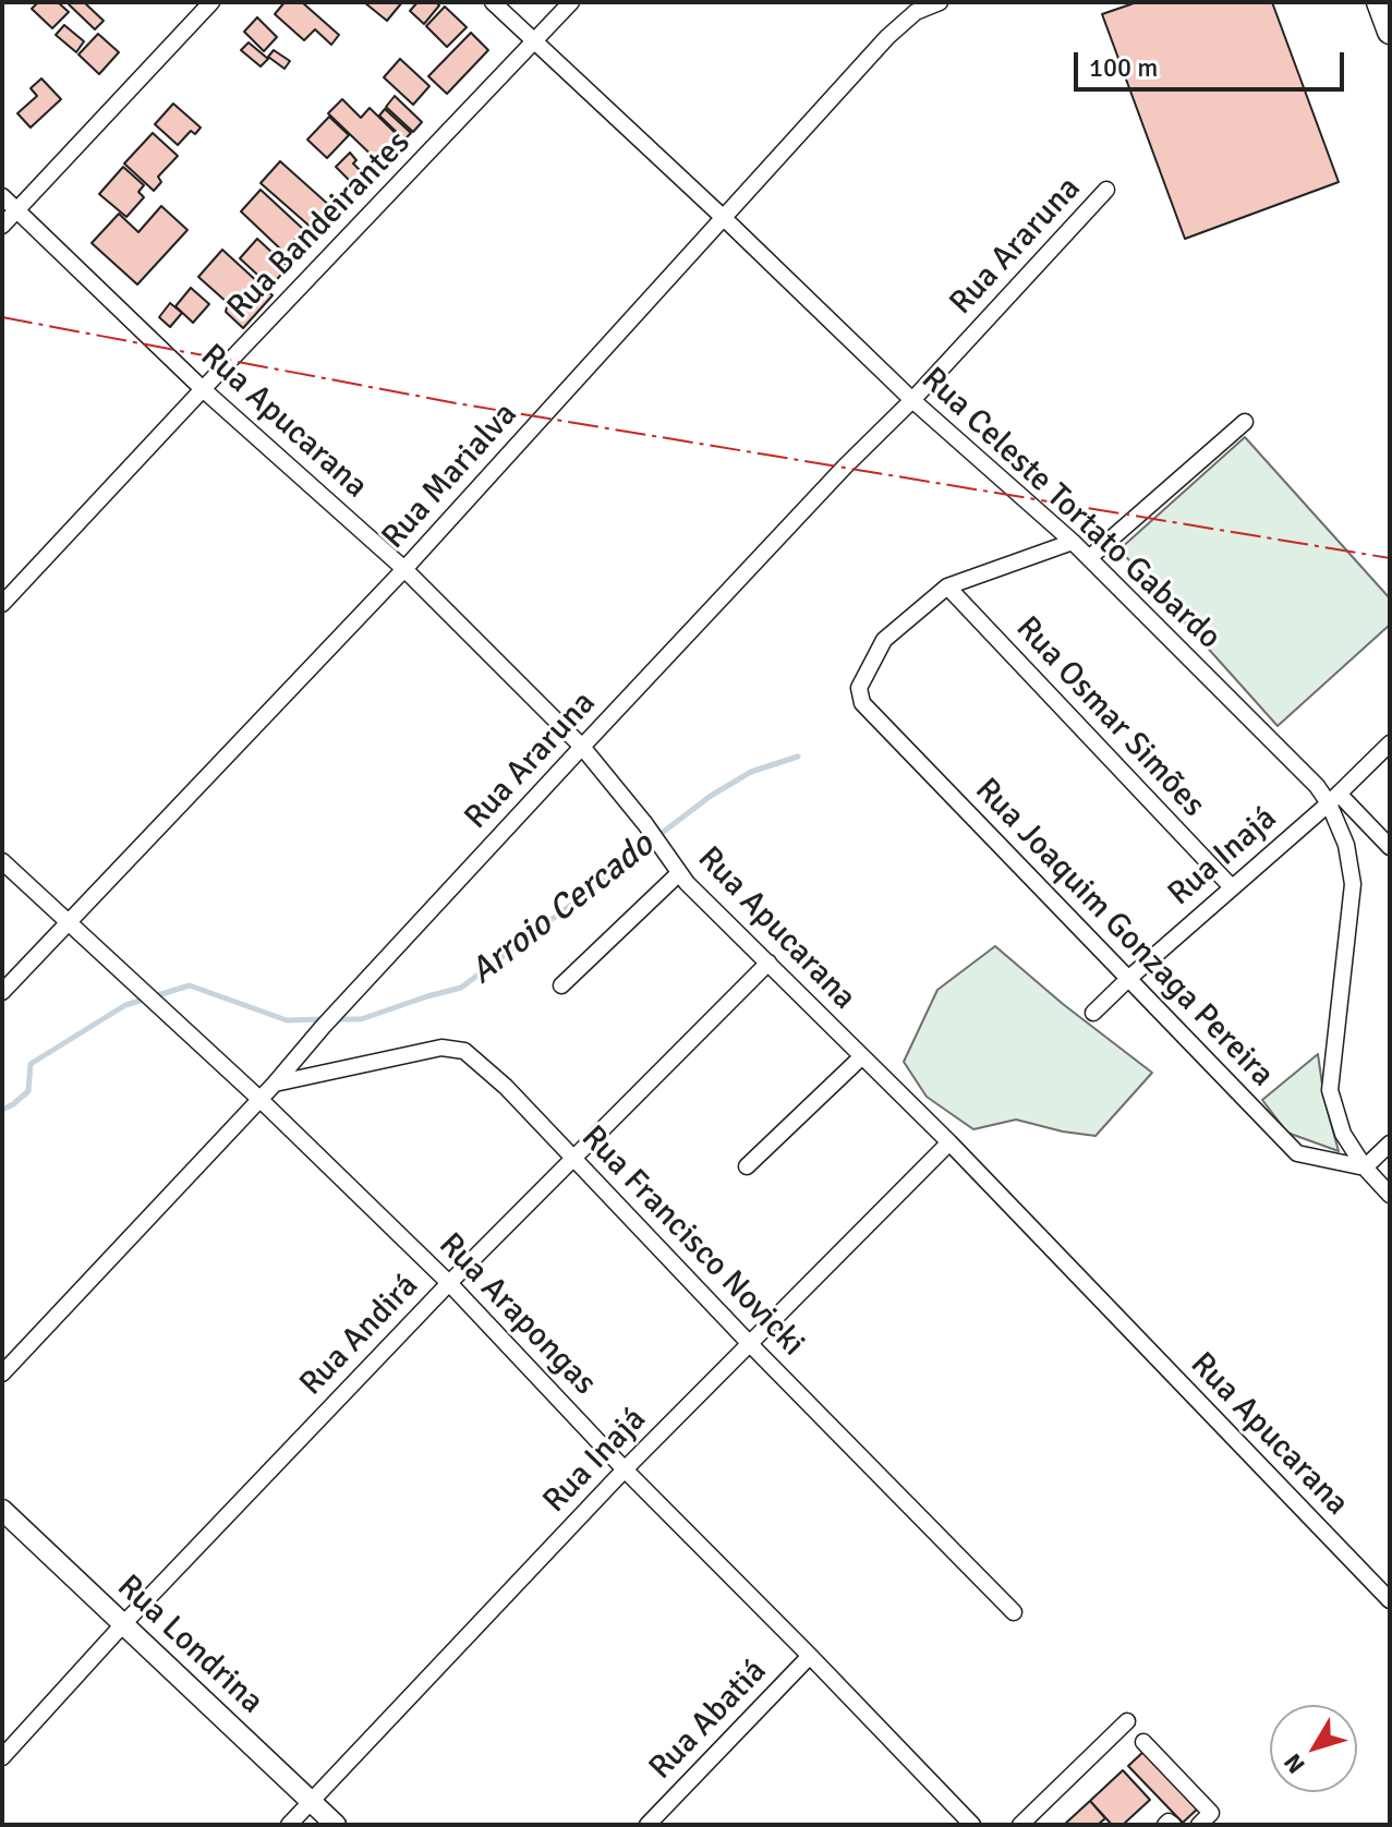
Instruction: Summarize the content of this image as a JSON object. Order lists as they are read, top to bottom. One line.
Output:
{"streets":{"street":["Rua Bandeirantes","Rua Araruna","Rua Apucarana","Rua Marialva","Rua Celeste Tortato Gabardo","Rua Osmar Simões","Rua Inajá","Rua Joaquim Gonzaga Pereira","Rua Francisco Novicki","Rua Arapongas","Rua Andirá","Rua Londrina","Rua Abatiá"]},"crossings":[["Rua Bandeirantes","Rua Apucarana"],["Rua Bandeirantes","Rua Celeste Tortato Gabardo"],["Rua Araruna","Rua Apucarana"],["Rua Araruna","Rua Celeste Tortato Gabardo"],["Rua Araruna","Rua Francisco Novicki"],["Rua Araruna","Rua Arapongas"],["Rua Apucarana","Rua Marialva"],["Rua Apucarana","Rua Inajá"],["Rua Apucarana","Rua Andirá"],["Rua Marialva","Rua Celeste Tortato Gabardo"],["Rua Marialva","Rua Arapongas"],["Rua Celeste Tortato Gabardo","Rua Inajá"],["Rua Celeste Tortato Gabardo","Rua Joaquim Gonzaga Pereira"],["Rua Osmar Simões","Rua Inajá"],["Rua Osmar Simões","Rua Joaquim Gonzaga Pereira"],["Rua Inajá","Rua Joaquim Gonzaga Pereira"],["Rua Inajá","Rua Francisco Novicki"],["Rua Inajá","Rua Arapongas"],["Rua Inajá","Rua Londrina"],["Rua Francisco Novicki","Rua Andirá"],["Rua Arapongas","Rua Andirá"],["Rua Arapongas","Rua Abatiá"],["Rua Andirá","Rua Londrina"]],"water":["Arroio Cercado"],"scale_bar":"100 m","north":"bottom left"}
